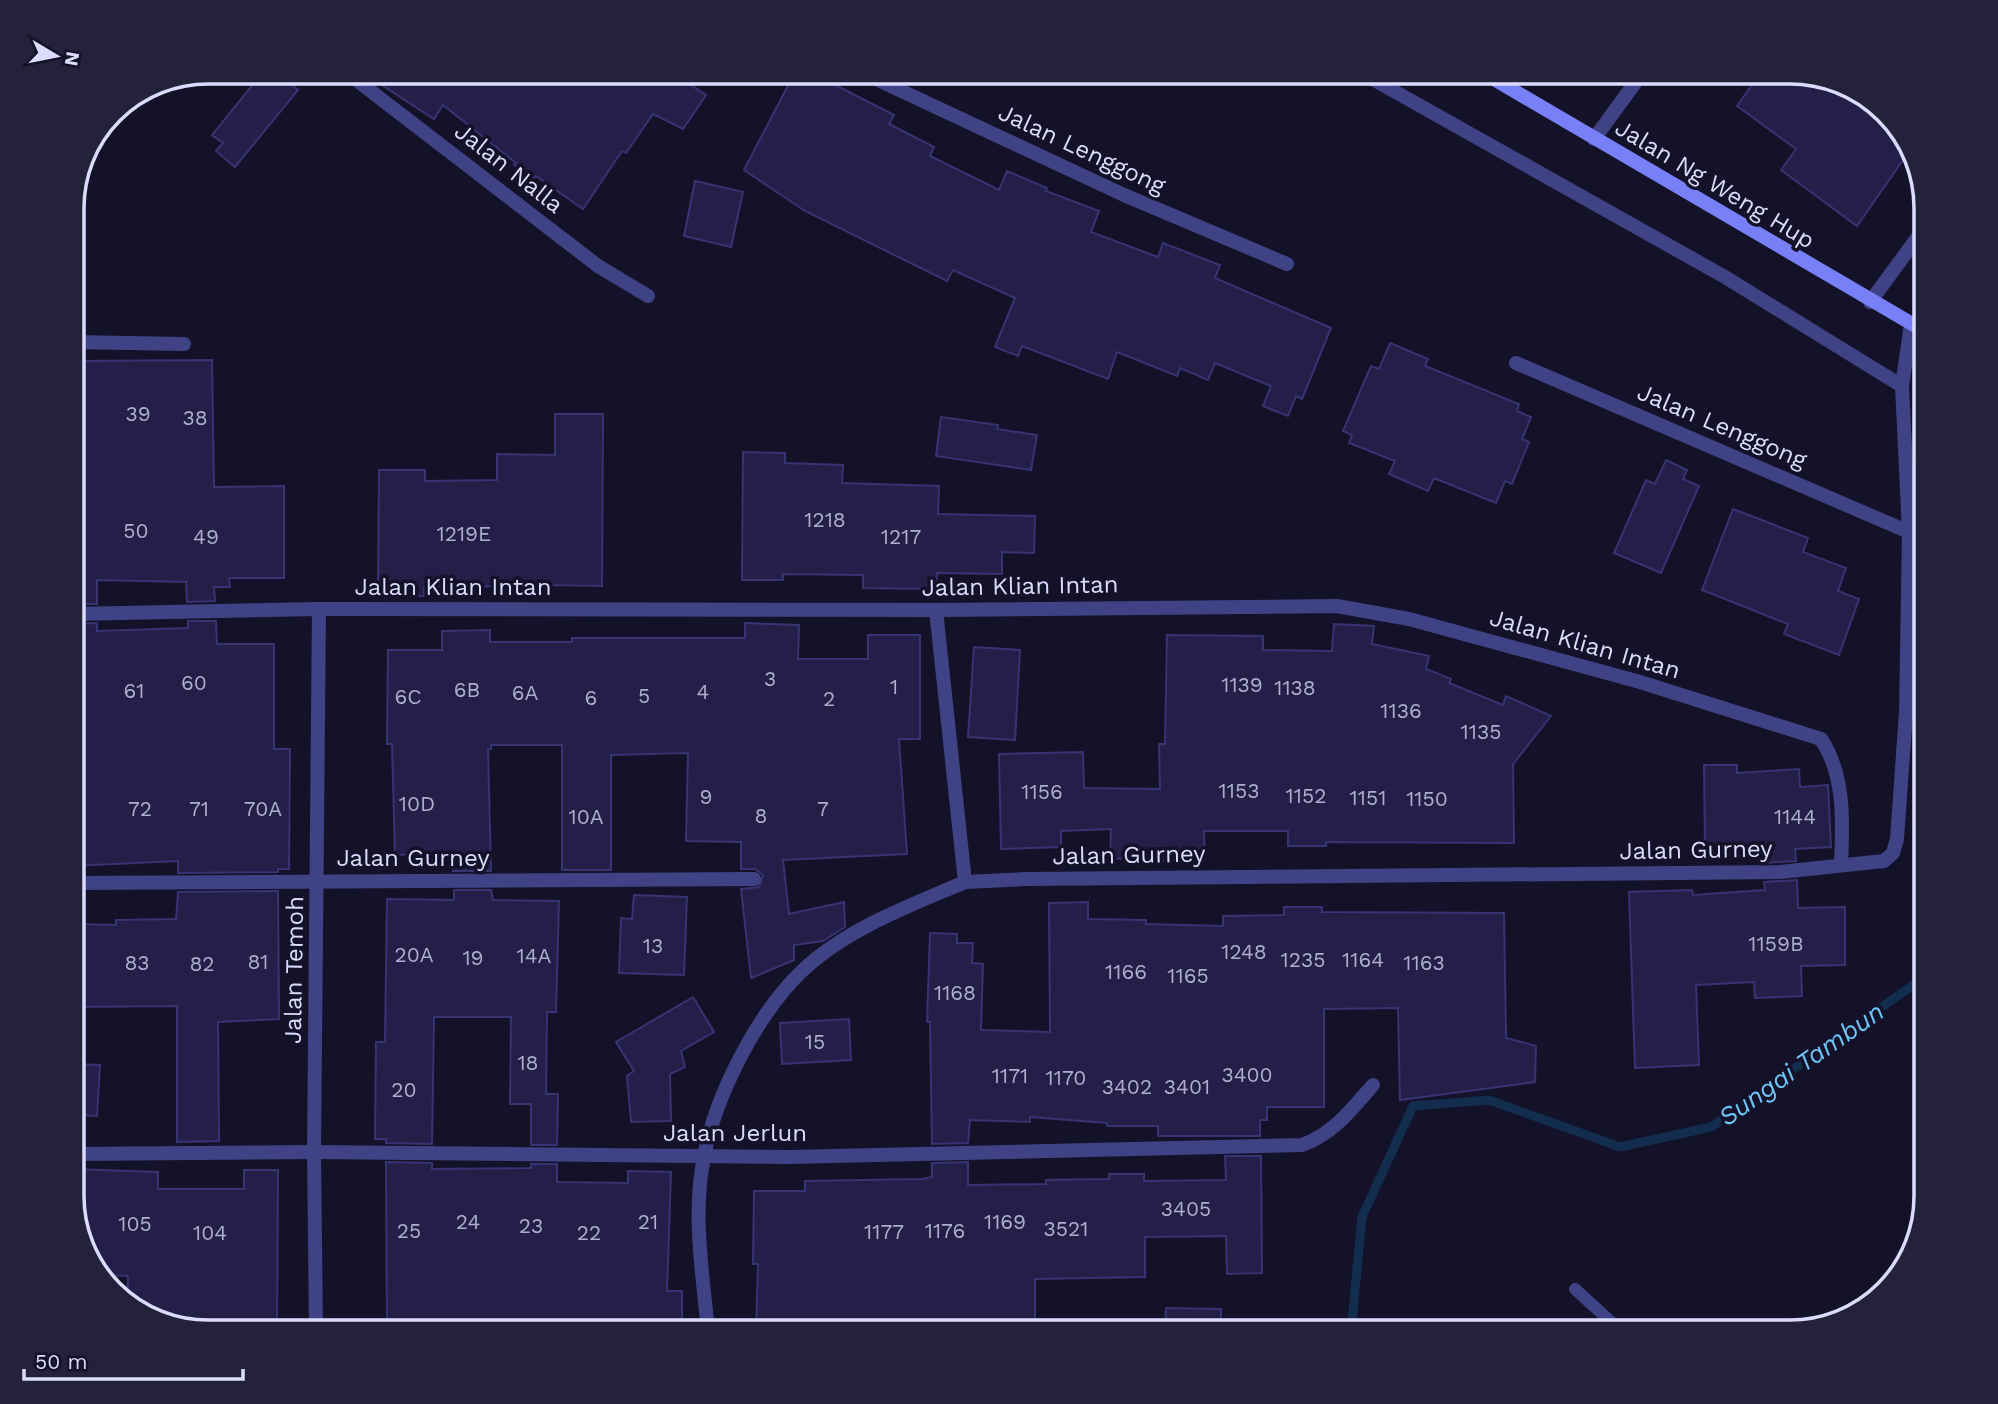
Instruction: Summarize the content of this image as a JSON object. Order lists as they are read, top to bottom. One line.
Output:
{"streets":{"main road":["Jalan Ng Weng Hup"],"street":["Jalan Lenggong","Jalan Nalla","Jalan Klian Intan","Jalan Gurney","Jalan Temoh","Jalan Jerlun"]},"crossings":[["Jalan Lenggong","Jalan Gurney"],["Jalan Ng Weng Hup","Jalan Gurney"],["Jalan Klian Intan","Jalan Gurney"],["Jalan Klian Intan","Jalan Temoh"],["Jalan Gurney","Jalan Temoh"],["Jalan Temoh","Jalan Jerlun"]],"water":["Sungai Tambun"],"house_numbers":["39","38","1218","50","1219E","49","1217","3","60","1139","1","1138","6B","61","4","6A","5","6C","6","2","1136","1135","1153","1156","1152","9","1151","1150","10D","72","71","70A","7","8","10A","1144","1159B","13","1248","20A","14A","19","1235","1164","81","83","1163","82","1166","1165","1168","15","18","3400","1171","1170","3402","3401","20","3405","24","21","1169","105","23","3521","25","1176","1177","104","22"],"scale_bar":"50 m","north":"right"}
